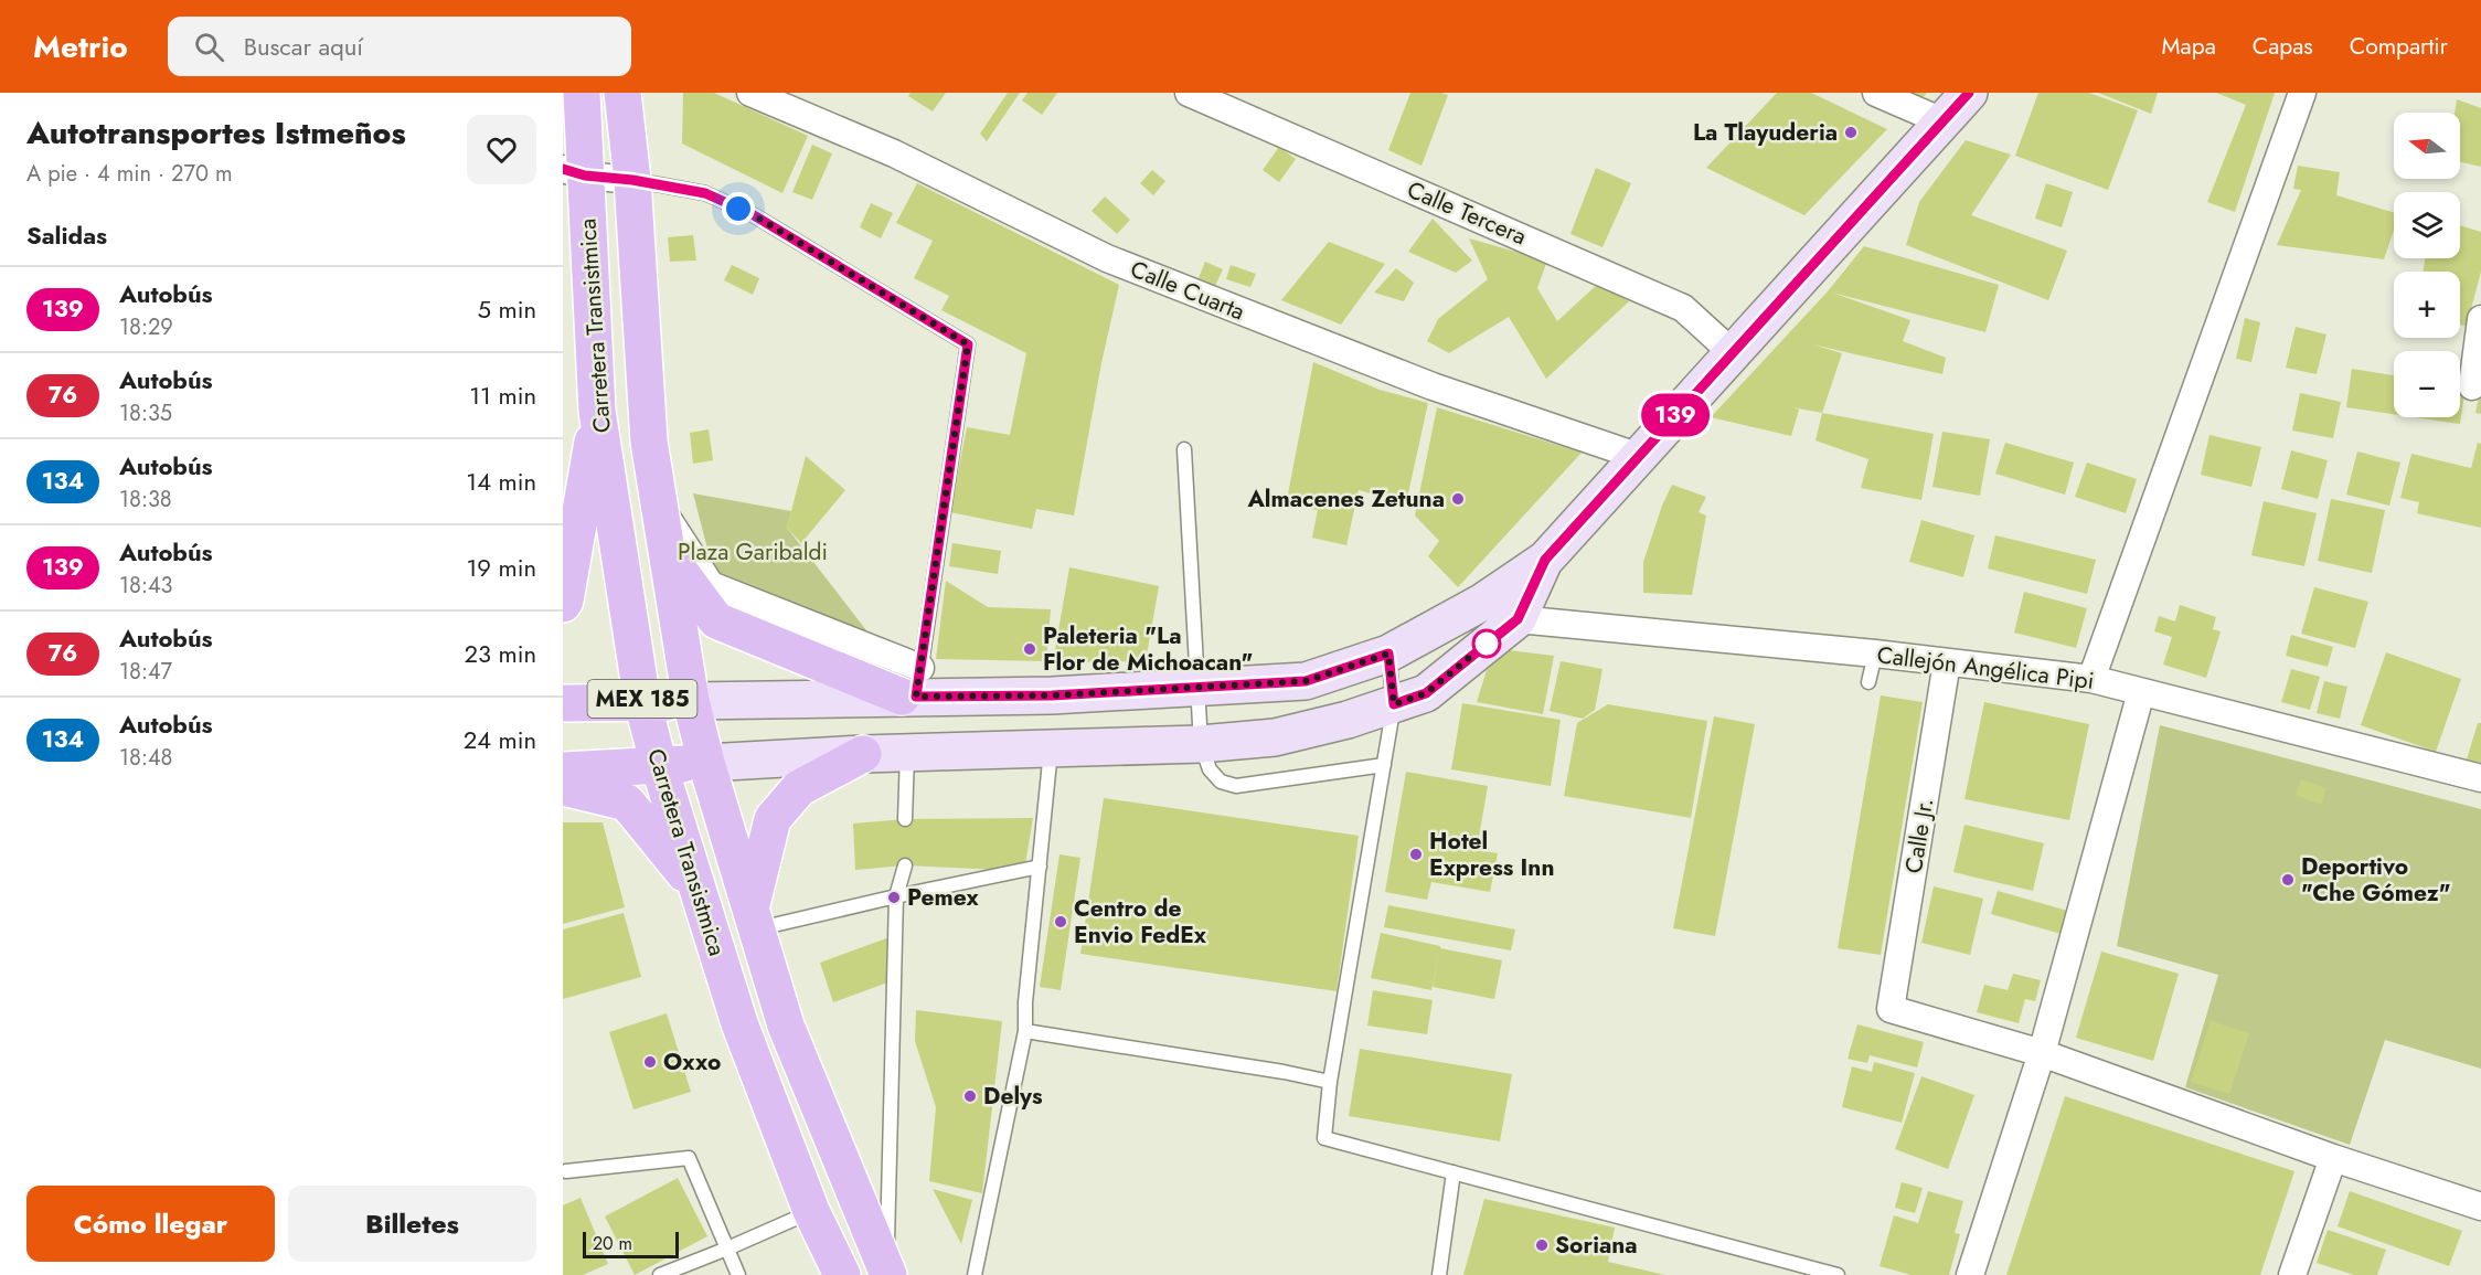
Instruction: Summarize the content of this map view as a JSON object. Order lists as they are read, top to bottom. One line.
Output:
{"streets":{"main road":["Carretera Transistmica","MEX 185"],"street":["Calle Tercera","Calle Cuarta","Callejón Angélica Pipi","Calle Jr."]},"crossings":[["Carretera Transistmica","MEX 185"],["Callejón Angélica Pipi","Calle Jr."]],"parks":["Plaza Garibaldi"],"places":["La Tlayuderia","Almacenes Zetuna","Paleteria \"La Flor de Michoacan\"","Hotel Express Inn","Deportivo \"Che Gómez\"","Pemex","Centro de Envio FedEx","Oxxo","Delys","Soriana"],"lines":["bus line 139"],"scale_bar":"20 m","north":"left","page":{"header":"Metrio","search":"Buscar aquí","nav":["Mapa","Capas","Compartir"],"heading":[["Autotransportes Istmeños","A pie · 4 min · 270 m"],"Salidas"],"on_map":"139","map_buttons":["+","−"],"list":[{"mark":"139","name":"Autobús","note":"18:29","value":"5 min"},{"mark":"76","name":"Autobús","note":"18:35","value":"11 min"},{"mark":"134","name":"Autobús","note":"18:38","value":"14 min"},{"mark":"139","name":"Autobús","note":"18:43","value":"19 min"},{"mark":"76","name":"Autobús","note":"18:47","value":"23 min"},{"mark":"134","name":"Autobús","note":"18:48","value":"24 min"}],"buttons":["Cómo llegar","Billetes"],"scale":"20 m"}}
